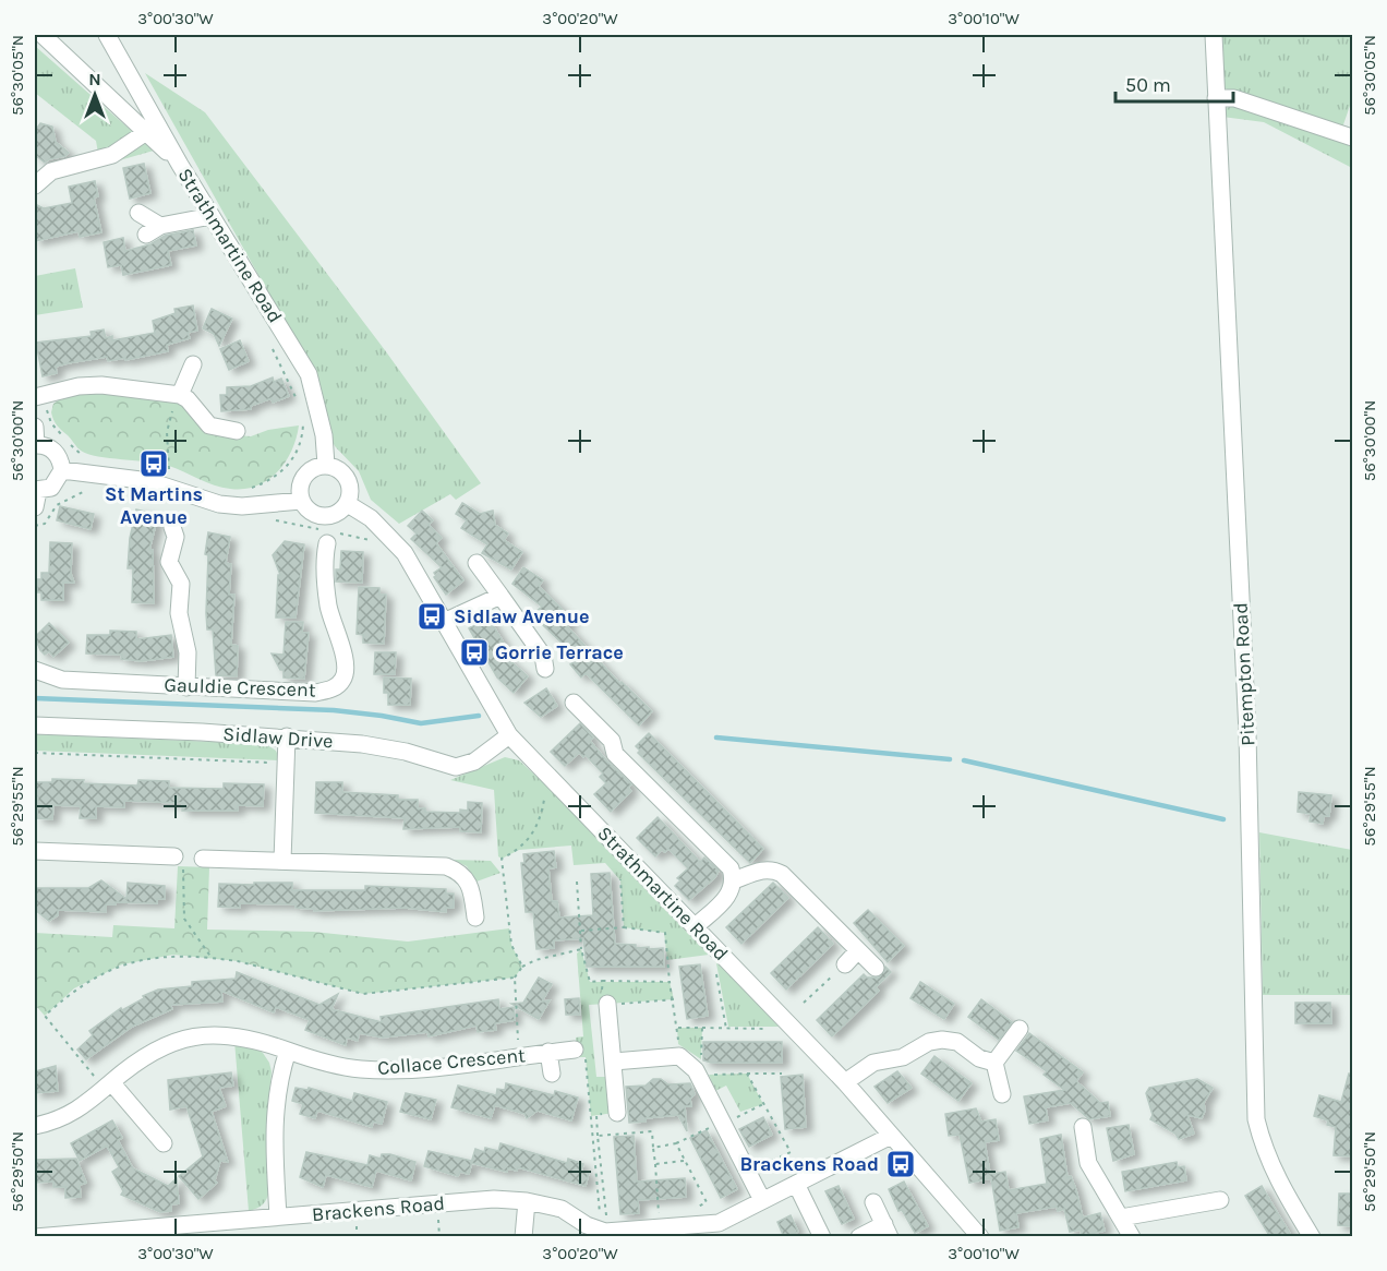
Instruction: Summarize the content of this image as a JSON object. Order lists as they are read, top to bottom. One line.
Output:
{"streets":{"street":["Strathmartine Road","Pitempton Road","Gauldie Crescent","Sidlaw Drive","Collace Crescent","Brackens Road"]},"crossings":[["Strathmartine Road","Sidlaw Drive"],["Strathmartine Road","Brackens Road"]],"places":{"bus stop":["St Martins Avenue","Sidlaw Avenue","Gorrie Terrace","Brackens Road"]},"scale_bar":"50 m","north":"top","coordinates":["3°00'30\"W","3°00'20\"W","3°00'10\"W","56°30'05\"N","56°30'00\"N","56°29'55\"N","56°29'50\"N"]}
